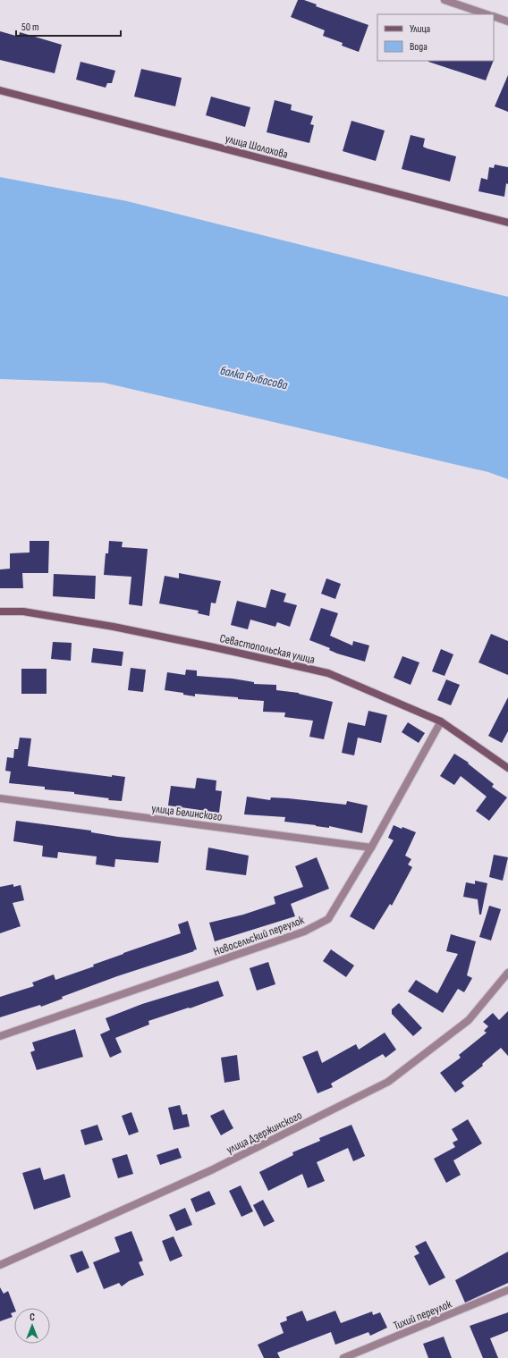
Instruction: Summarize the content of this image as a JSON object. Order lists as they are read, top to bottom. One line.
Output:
{"streets":{"main road":["улица Шолохова","Севастопольская улица"],"street":["улица Белинского","Новосельский переулок","улица Дзержинского","Тихий переулок"]},"crossings":[["Севастопольская улица","Новосельский переулок"],["улица Белинского","Новосельский переулок"]],"water":["балка Рыбасова"],"legend":["Улица","Вода"],"scale_bar":"50 m","north":"top"}
